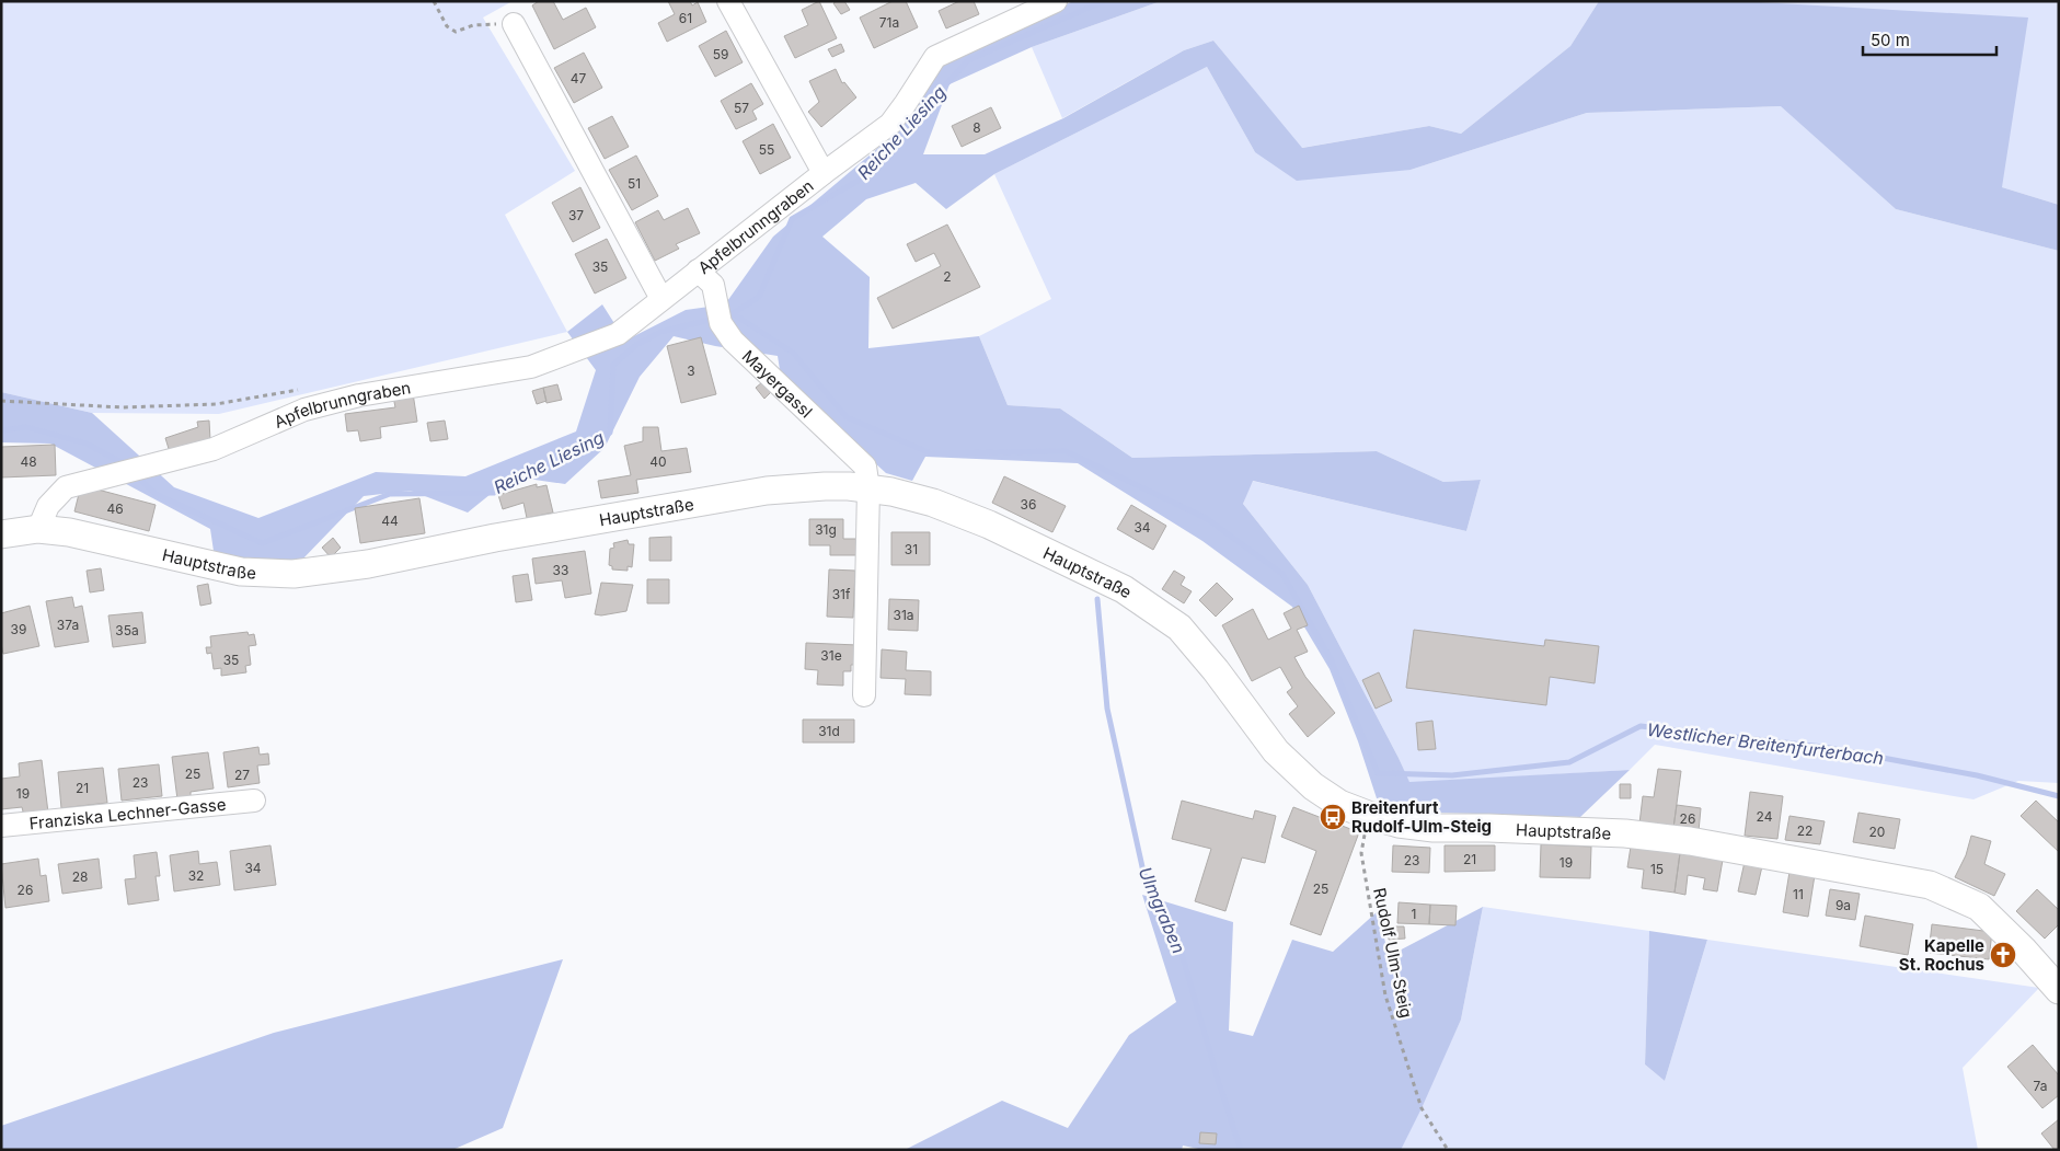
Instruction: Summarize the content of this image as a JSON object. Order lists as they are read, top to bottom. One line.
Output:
{"streets":{"main road":["Hauptstraße"],"street":["Apfelbrunngraben","Mayergassl","Franziska Lechner-Gasse"],"path":["Rudolf Ulm-Steig"]},"crossings":[["Apfelbrunngraben","Mayergassl"],["Apfelbrunngraben","Hauptstraße"],["Mayergassl","Hauptstraße"],["Hauptstraße","Rudolf Ulm-Steig"]],"water":["Reiche Liesing","Westlicher Breitenfurterbach","Ulmgraben"],"places":{"bus stop":["Breitenfurt Rudolf-Ulm-Steig"],"church":["Kapelle St. Rochus"]},"house_numbers":["61","71a","59","47","57","8","55","51","37","35","2","3","48","40","36","46","44","34","31g","31","33","31f","31a","37a","39","35a","31e","35","31d","25","27","23","21","19","24","26","22","20","21","23","19","34","15","32","28","25","26","11","9a","1","7a"],"scale_bar":"50 m"}
